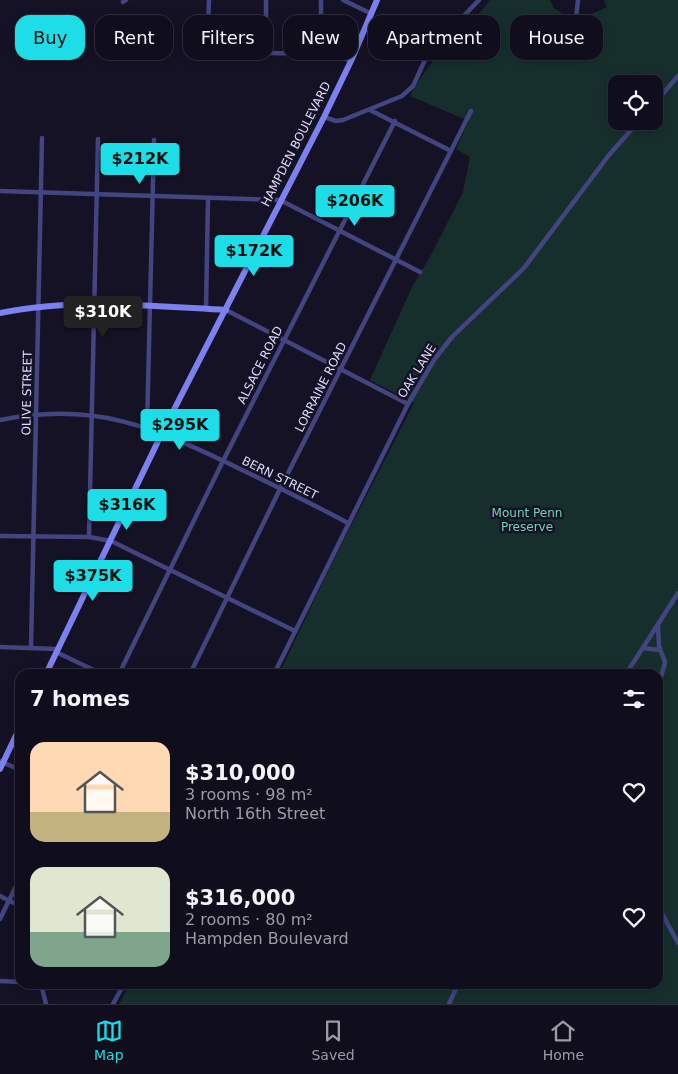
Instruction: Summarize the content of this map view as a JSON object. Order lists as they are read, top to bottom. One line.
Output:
{"streets":{"main road":["HAMPDEN BOULEVARD"],"street":["ALSACE ROAD","OAK LANE","LORRAINE ROAD","OLIVE STREET","BERN STREET"]},"crossings":[["HAMPDEN BOULEVARD","BERN STREET"],["ALSACE ROAD","BERN STREET"],["OAK LANE","BERN STREET"],["LORRAINE ROAD","BERN STREET"],["OLIVE STREET","BERN STREET"]],"parks":["Mount Penn Preserve"],"page":{"chip":["Buy","Rent","Filters","New","Apartment","House"],"price":["$212K","$206K","$172K","$310K","$295K","$316K","$375K"],"heading":"7 homes","list":[{"name":"$310,000","note":"3 rooms · 98 m² · North 16th Street"},{"name":"$316,000","note":"2 rooms · 80 m² · Hampden Boulevard"}],"tabs":["Map","Saved","Home"]}}
